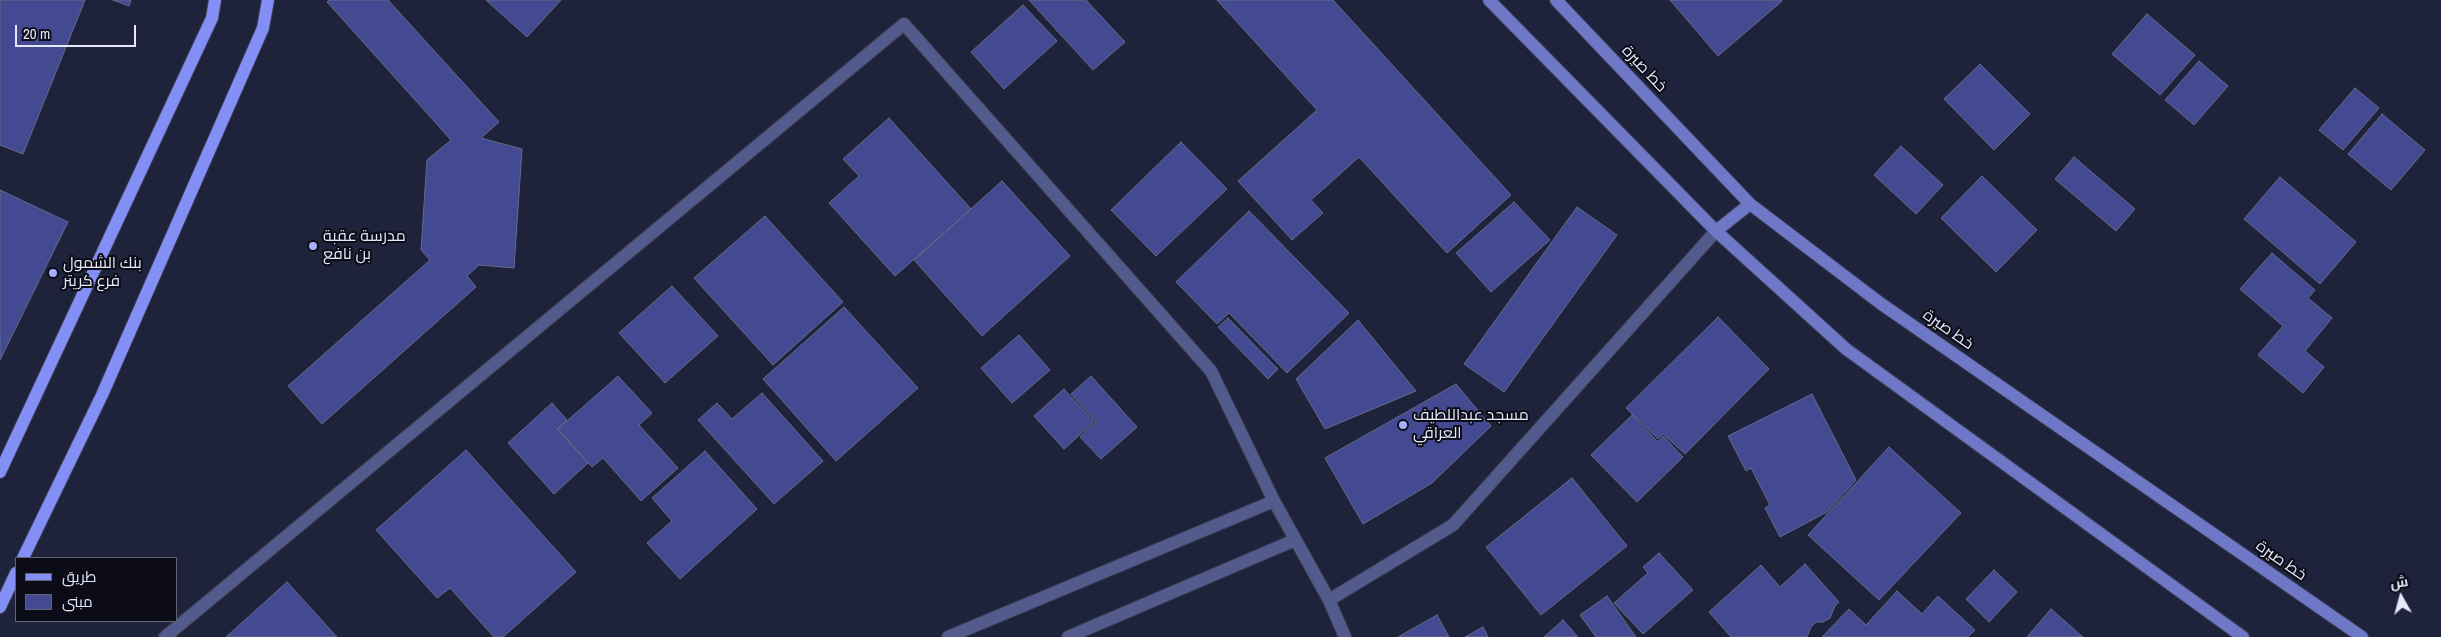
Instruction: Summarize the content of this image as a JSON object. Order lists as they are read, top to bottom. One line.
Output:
{"streets":{"street":["خط صيرة"]},"places":["مدرسة عقبة بن نافع","بنك الشمول فرع كريتر","مسجد عبداللطيف العراقي"],"legend":["طريق","مبنى"],"scale_bar":"20 m","north":"top"}
